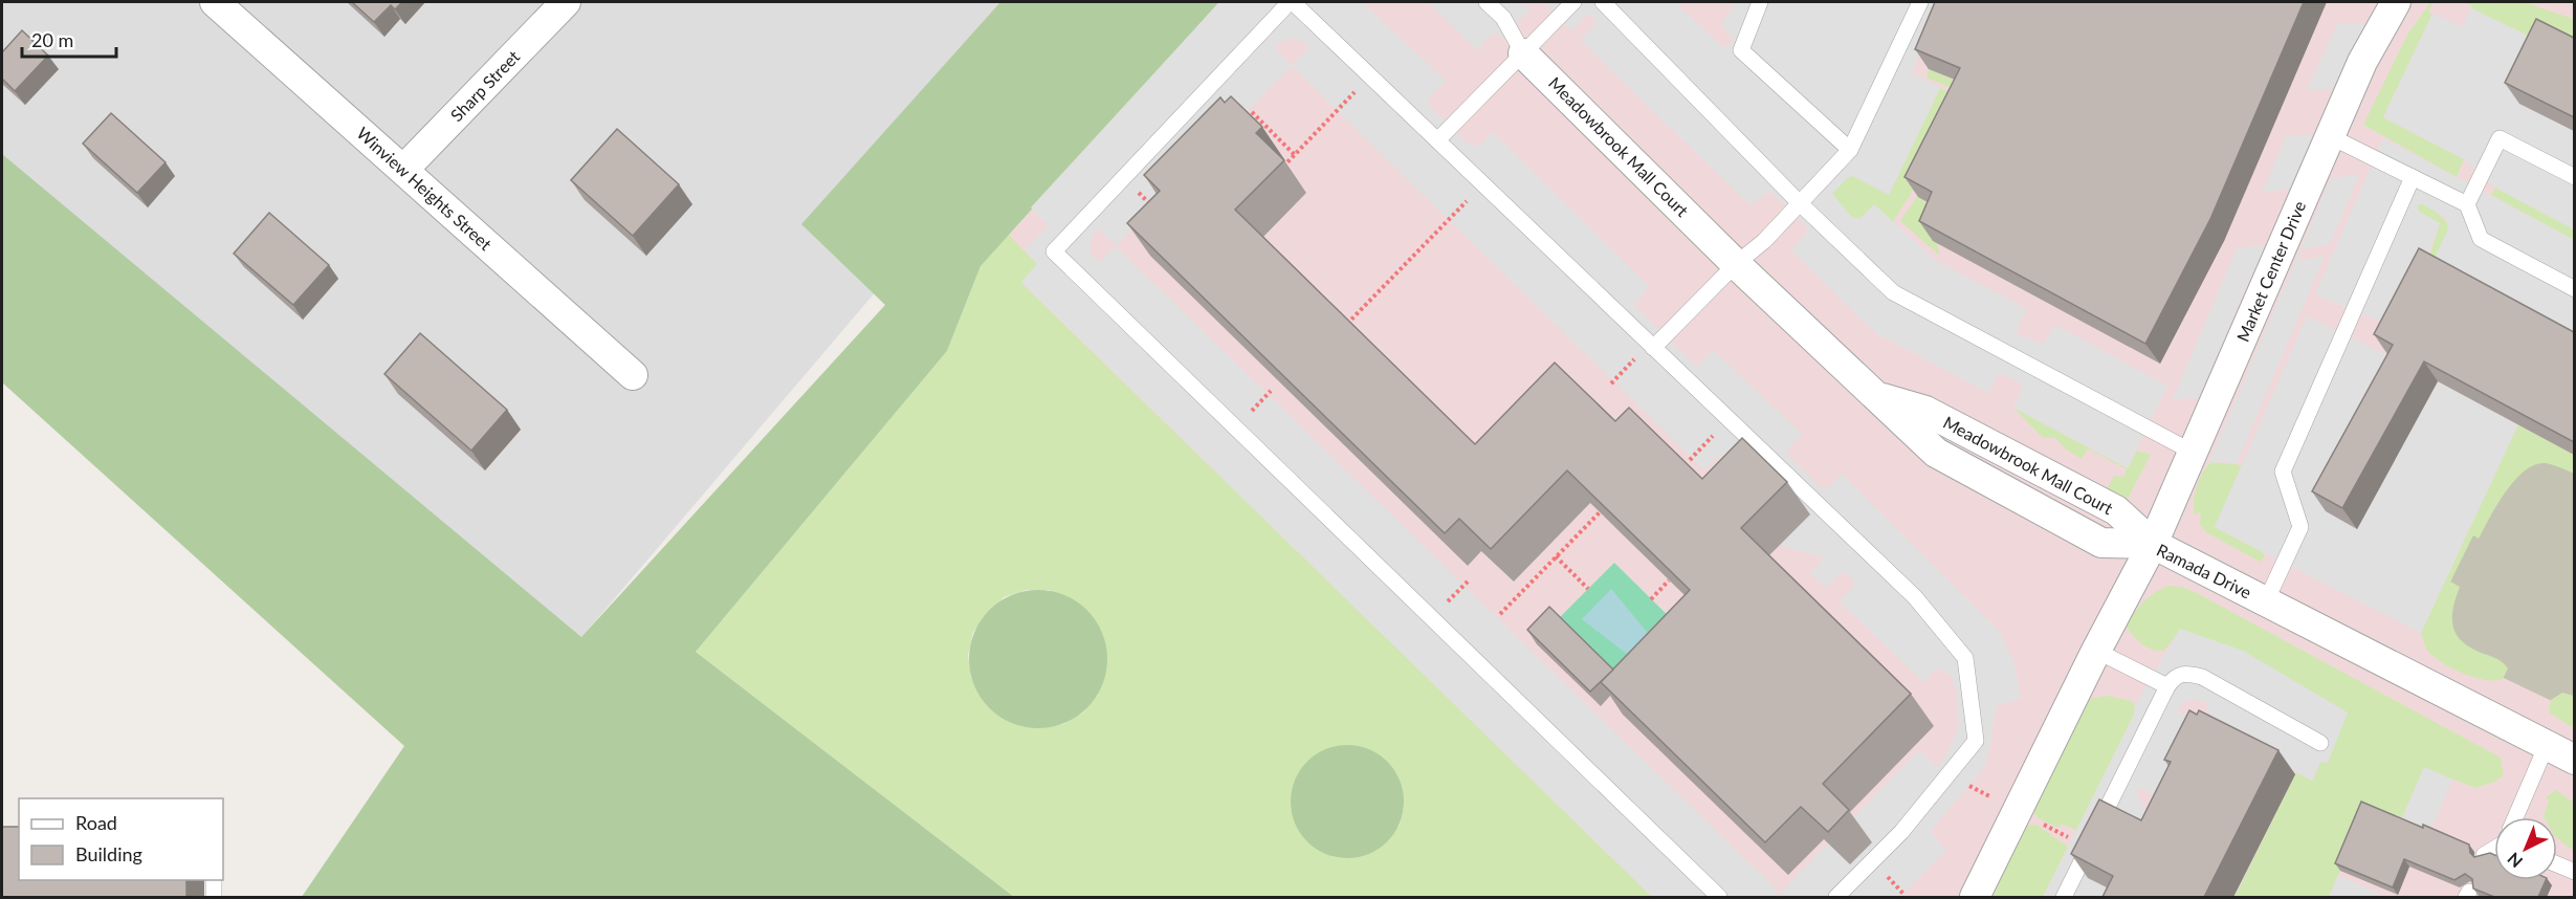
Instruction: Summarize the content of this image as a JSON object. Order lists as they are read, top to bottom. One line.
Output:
{"streets":{"street":["Sharp Street","Meadowbrook Mall Court","Winview Heights Street","Market Center Drive","Ramada Drive"]},"crossings":[["Sharp Street","Winview Heights Street"],["Meadowbrook Mall Court","Market Center Drive"],["Meadowbrook Mall Court","Ramada Drive"],["Market Center Drive","Ramada Drive"]],"legend":["Road","Building"],"scale_bar":"20 m","north":"bottom left"}
